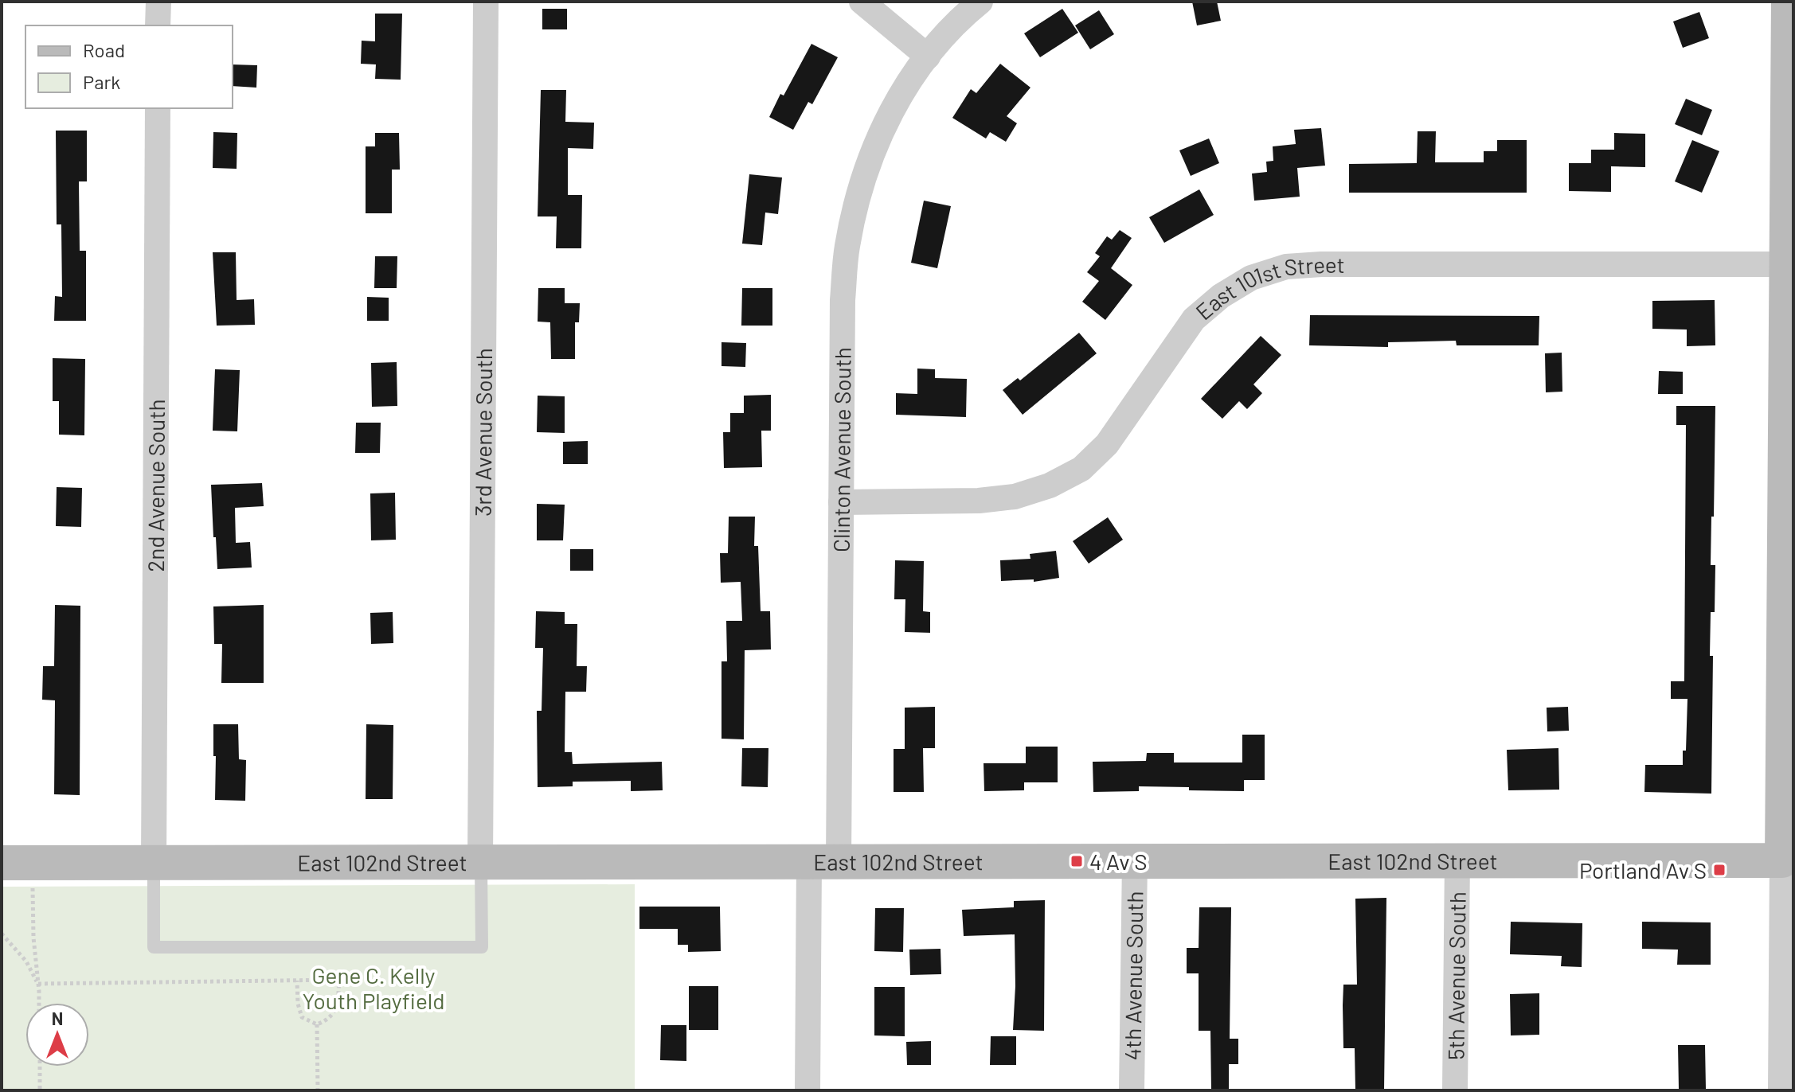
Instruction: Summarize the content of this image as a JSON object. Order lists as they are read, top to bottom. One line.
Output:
{"streets":{"street":["East 101st Street","3rd Avenue South","Clinton Avenue South","2nd Avenue South","East 102nd Street","4th Avenue South","5th Avenue South"]},"crossings":[["East 101st Street","Clinton Avenue South"],["3rd Avenue South","East 102nd Street"],["Clinton Avenue South","East 102nd Street"],["2nd Avenue South","East 102nd Street"],["East 102nd Street","4th Avenue South"],["East 102nd Street","5th Avenue South"]],"parks":["Gene C. Kelly Youth Playfield"],"places":{"transit":["4 Av S","Portland Av S"]},"legend":["Road","Park"],"north":"top"}
